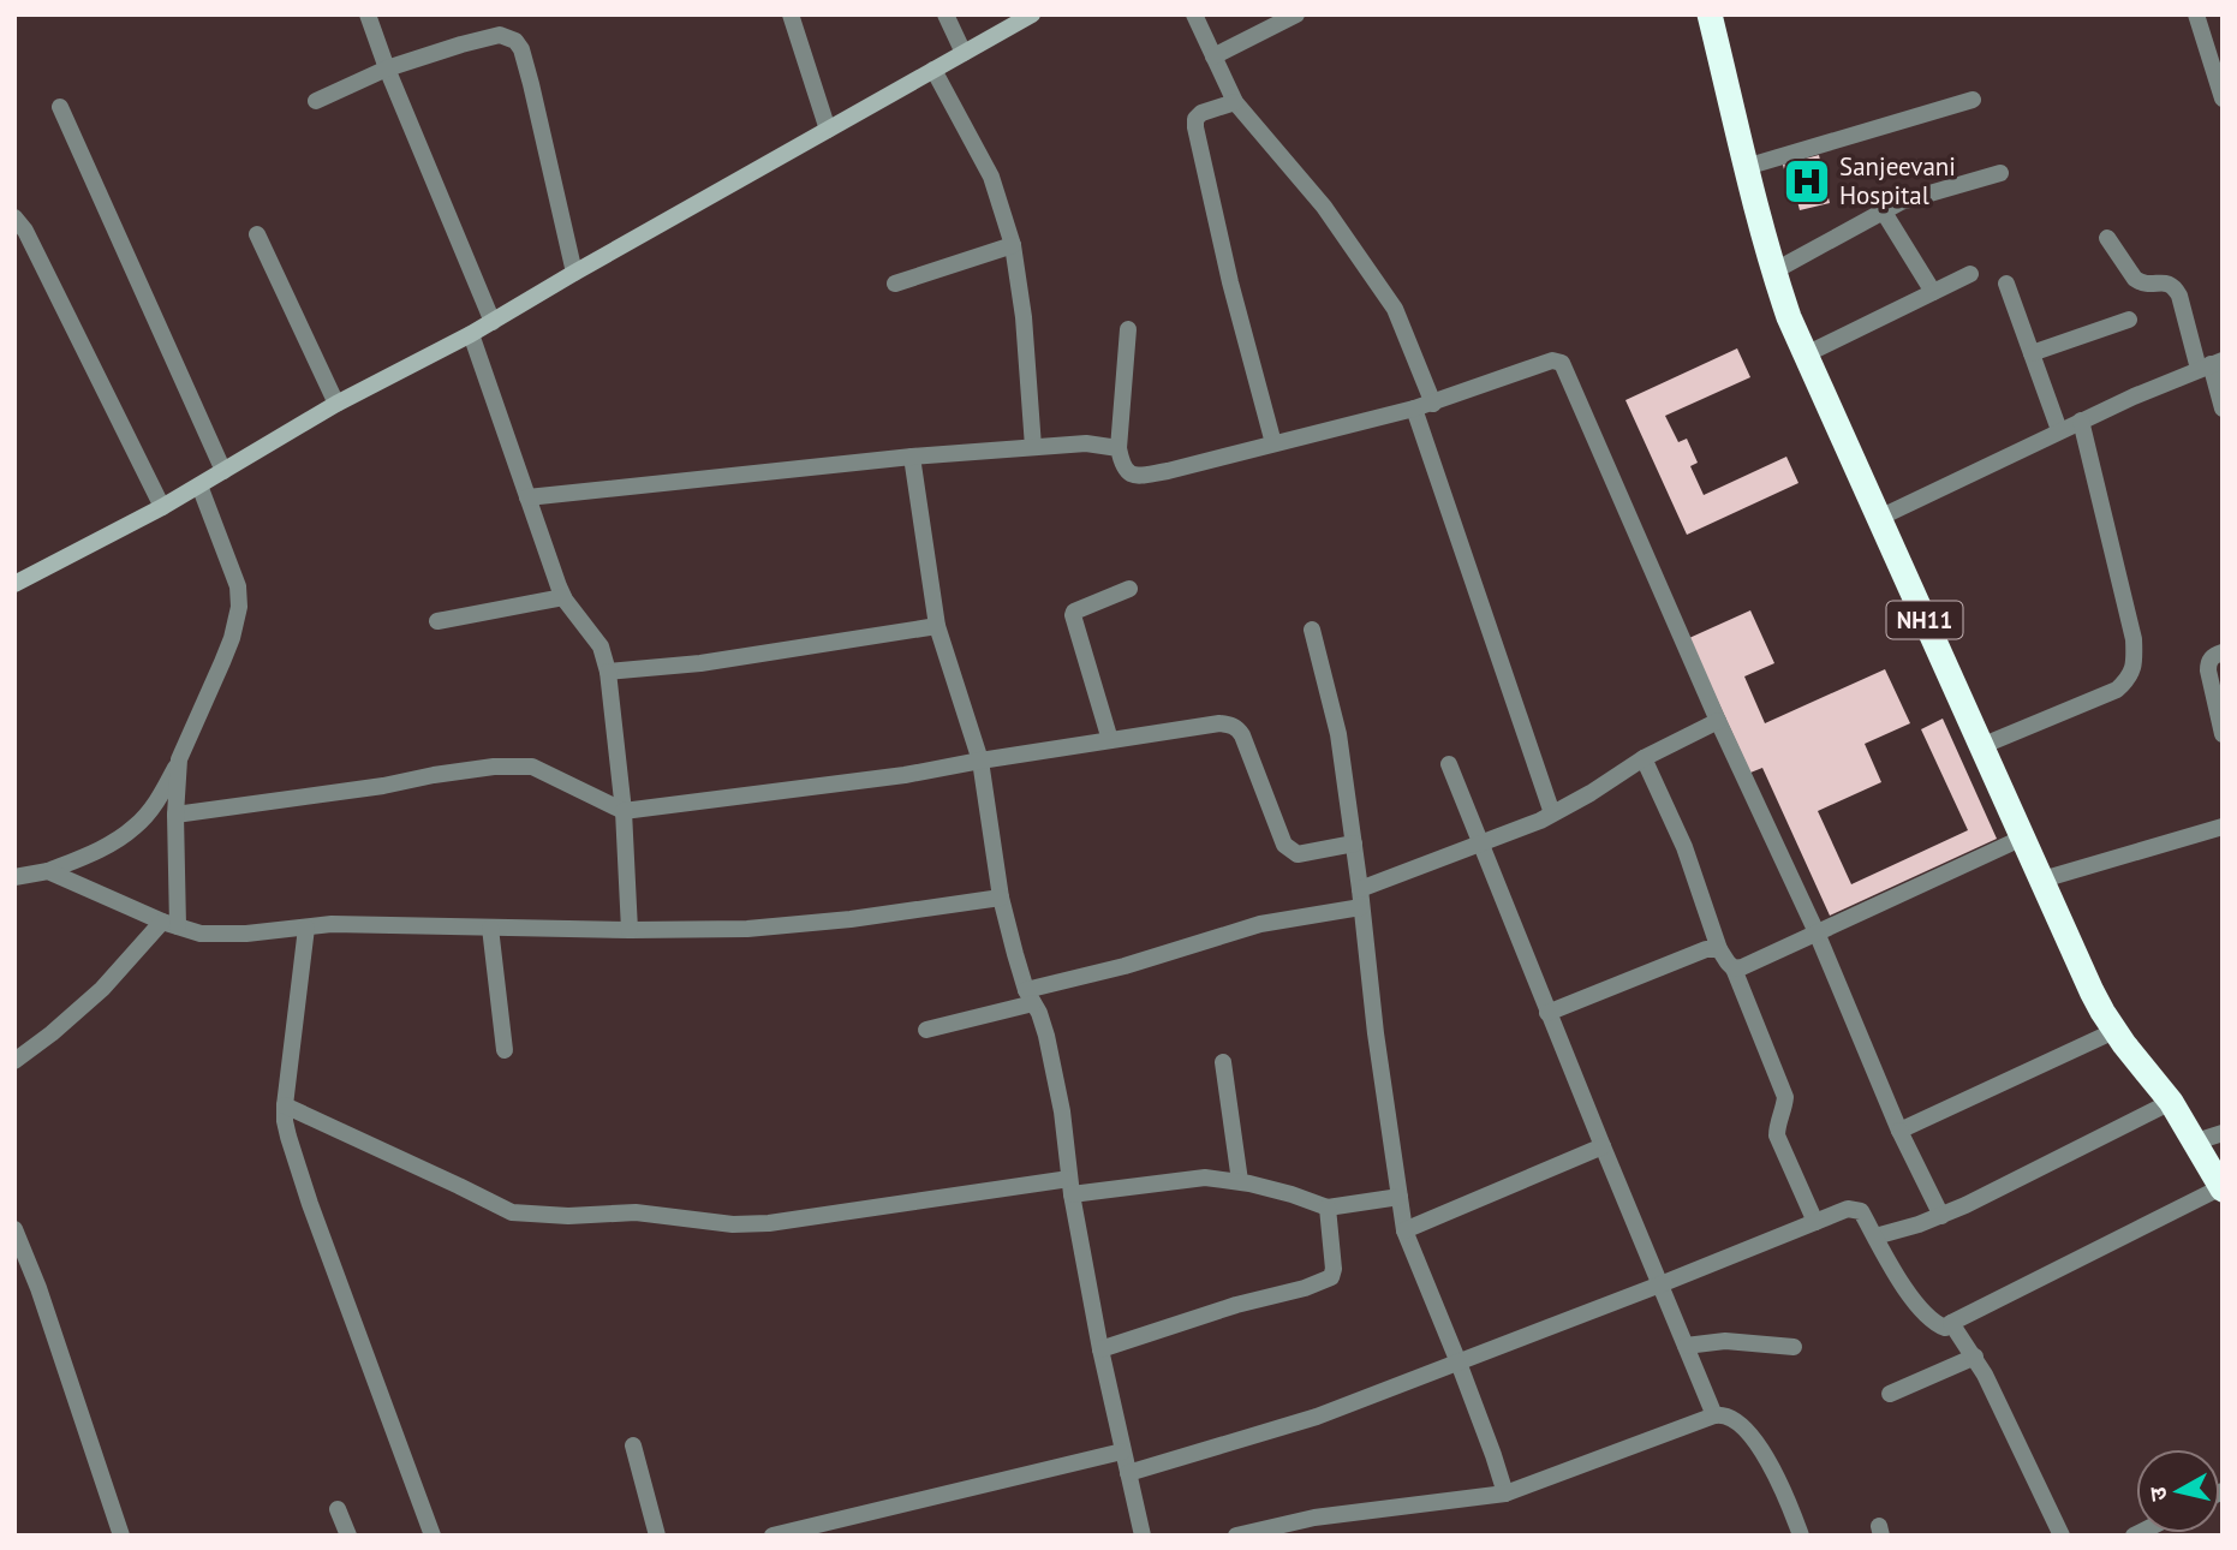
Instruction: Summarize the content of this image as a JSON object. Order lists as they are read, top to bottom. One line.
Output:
{"streets":{"highway":["NH11"]},"places":{"hospital":["Sanjeevani Hospital"]},"north":"left"}
